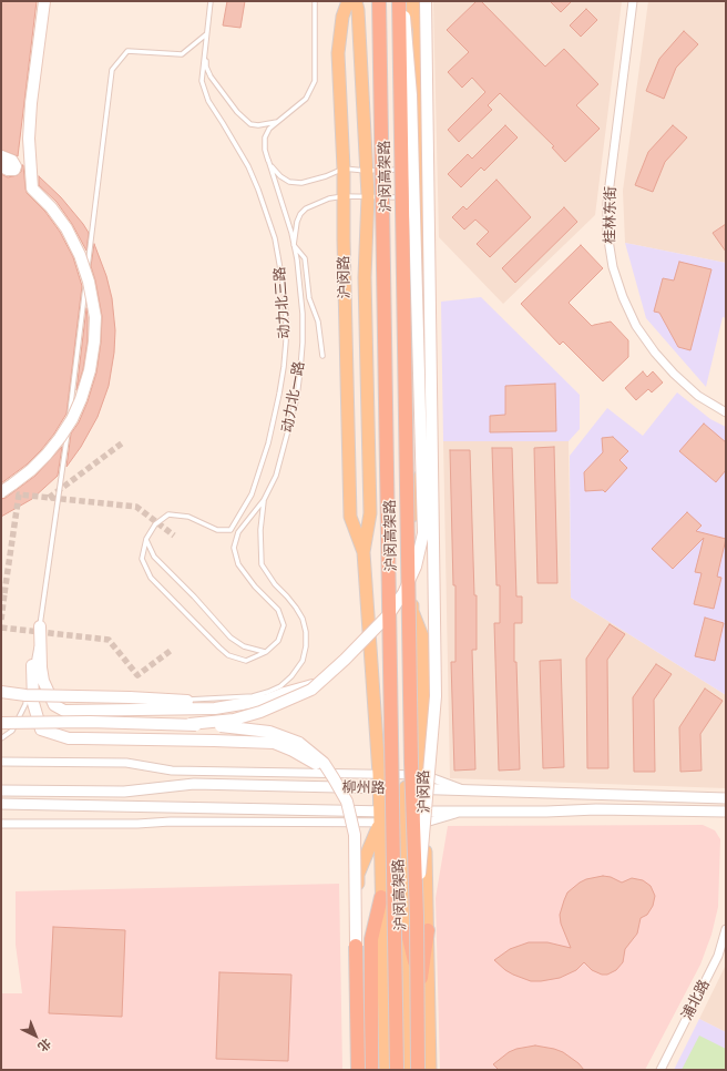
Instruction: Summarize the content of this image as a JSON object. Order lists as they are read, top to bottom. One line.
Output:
{"streets":{"highway":["沪闵高架路"],"main road":["沪闵路"],"street":["桂林东街","柳州路","浦北路"],"lane":["动力北三路","动力北一路"]},"crossings":[["沪闵路","柳州路"]],"north":"bottom right"}
